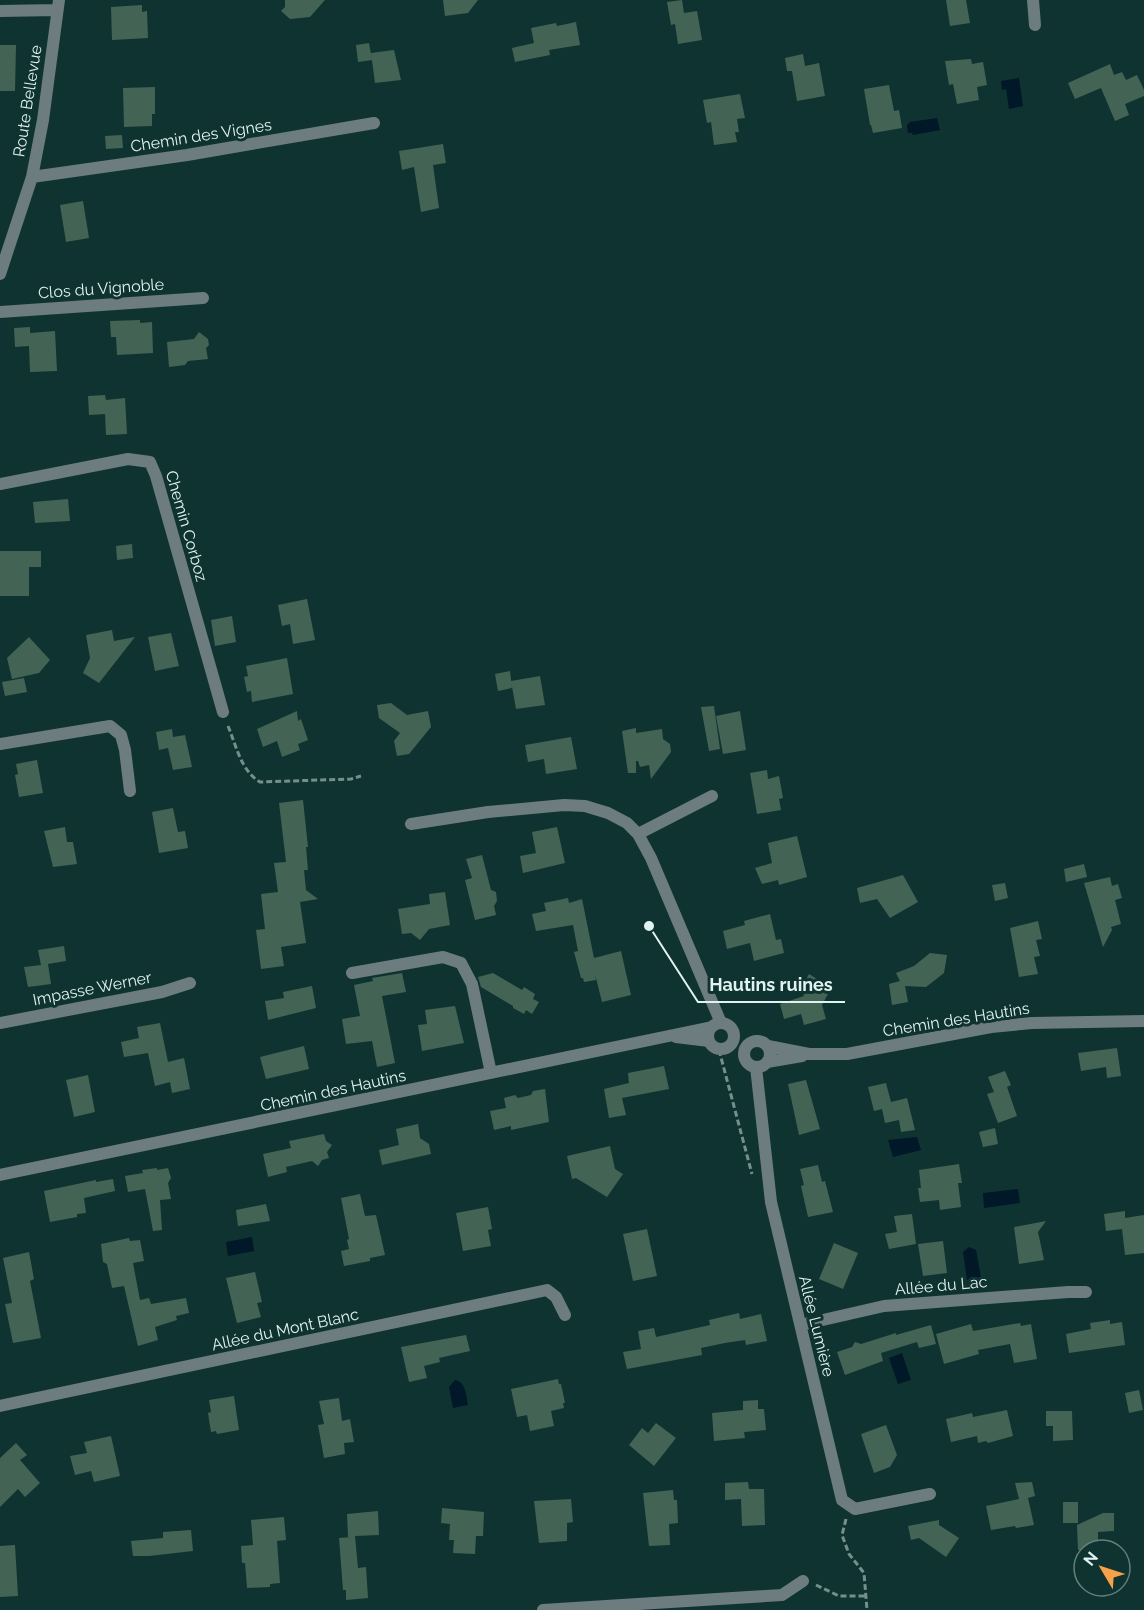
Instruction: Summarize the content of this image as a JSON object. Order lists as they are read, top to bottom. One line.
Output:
{"streets":{"street":["Route Bellevue","Chemin des Vignes","Clos du Vignoble","Chemin Corboz","Impasse Werner","Chemin des Hautins","Allée du Lac","Allée Lumière","Allée du Mont Blanc"]},"crossings":[["Route Bellevue","Chemin des Vignes"],["Chemin des Hautins","Allée Lumière"],["Allée du Lac","Allée Lumière"]],"places":["Hautins ruines"],"north":"top left"}
